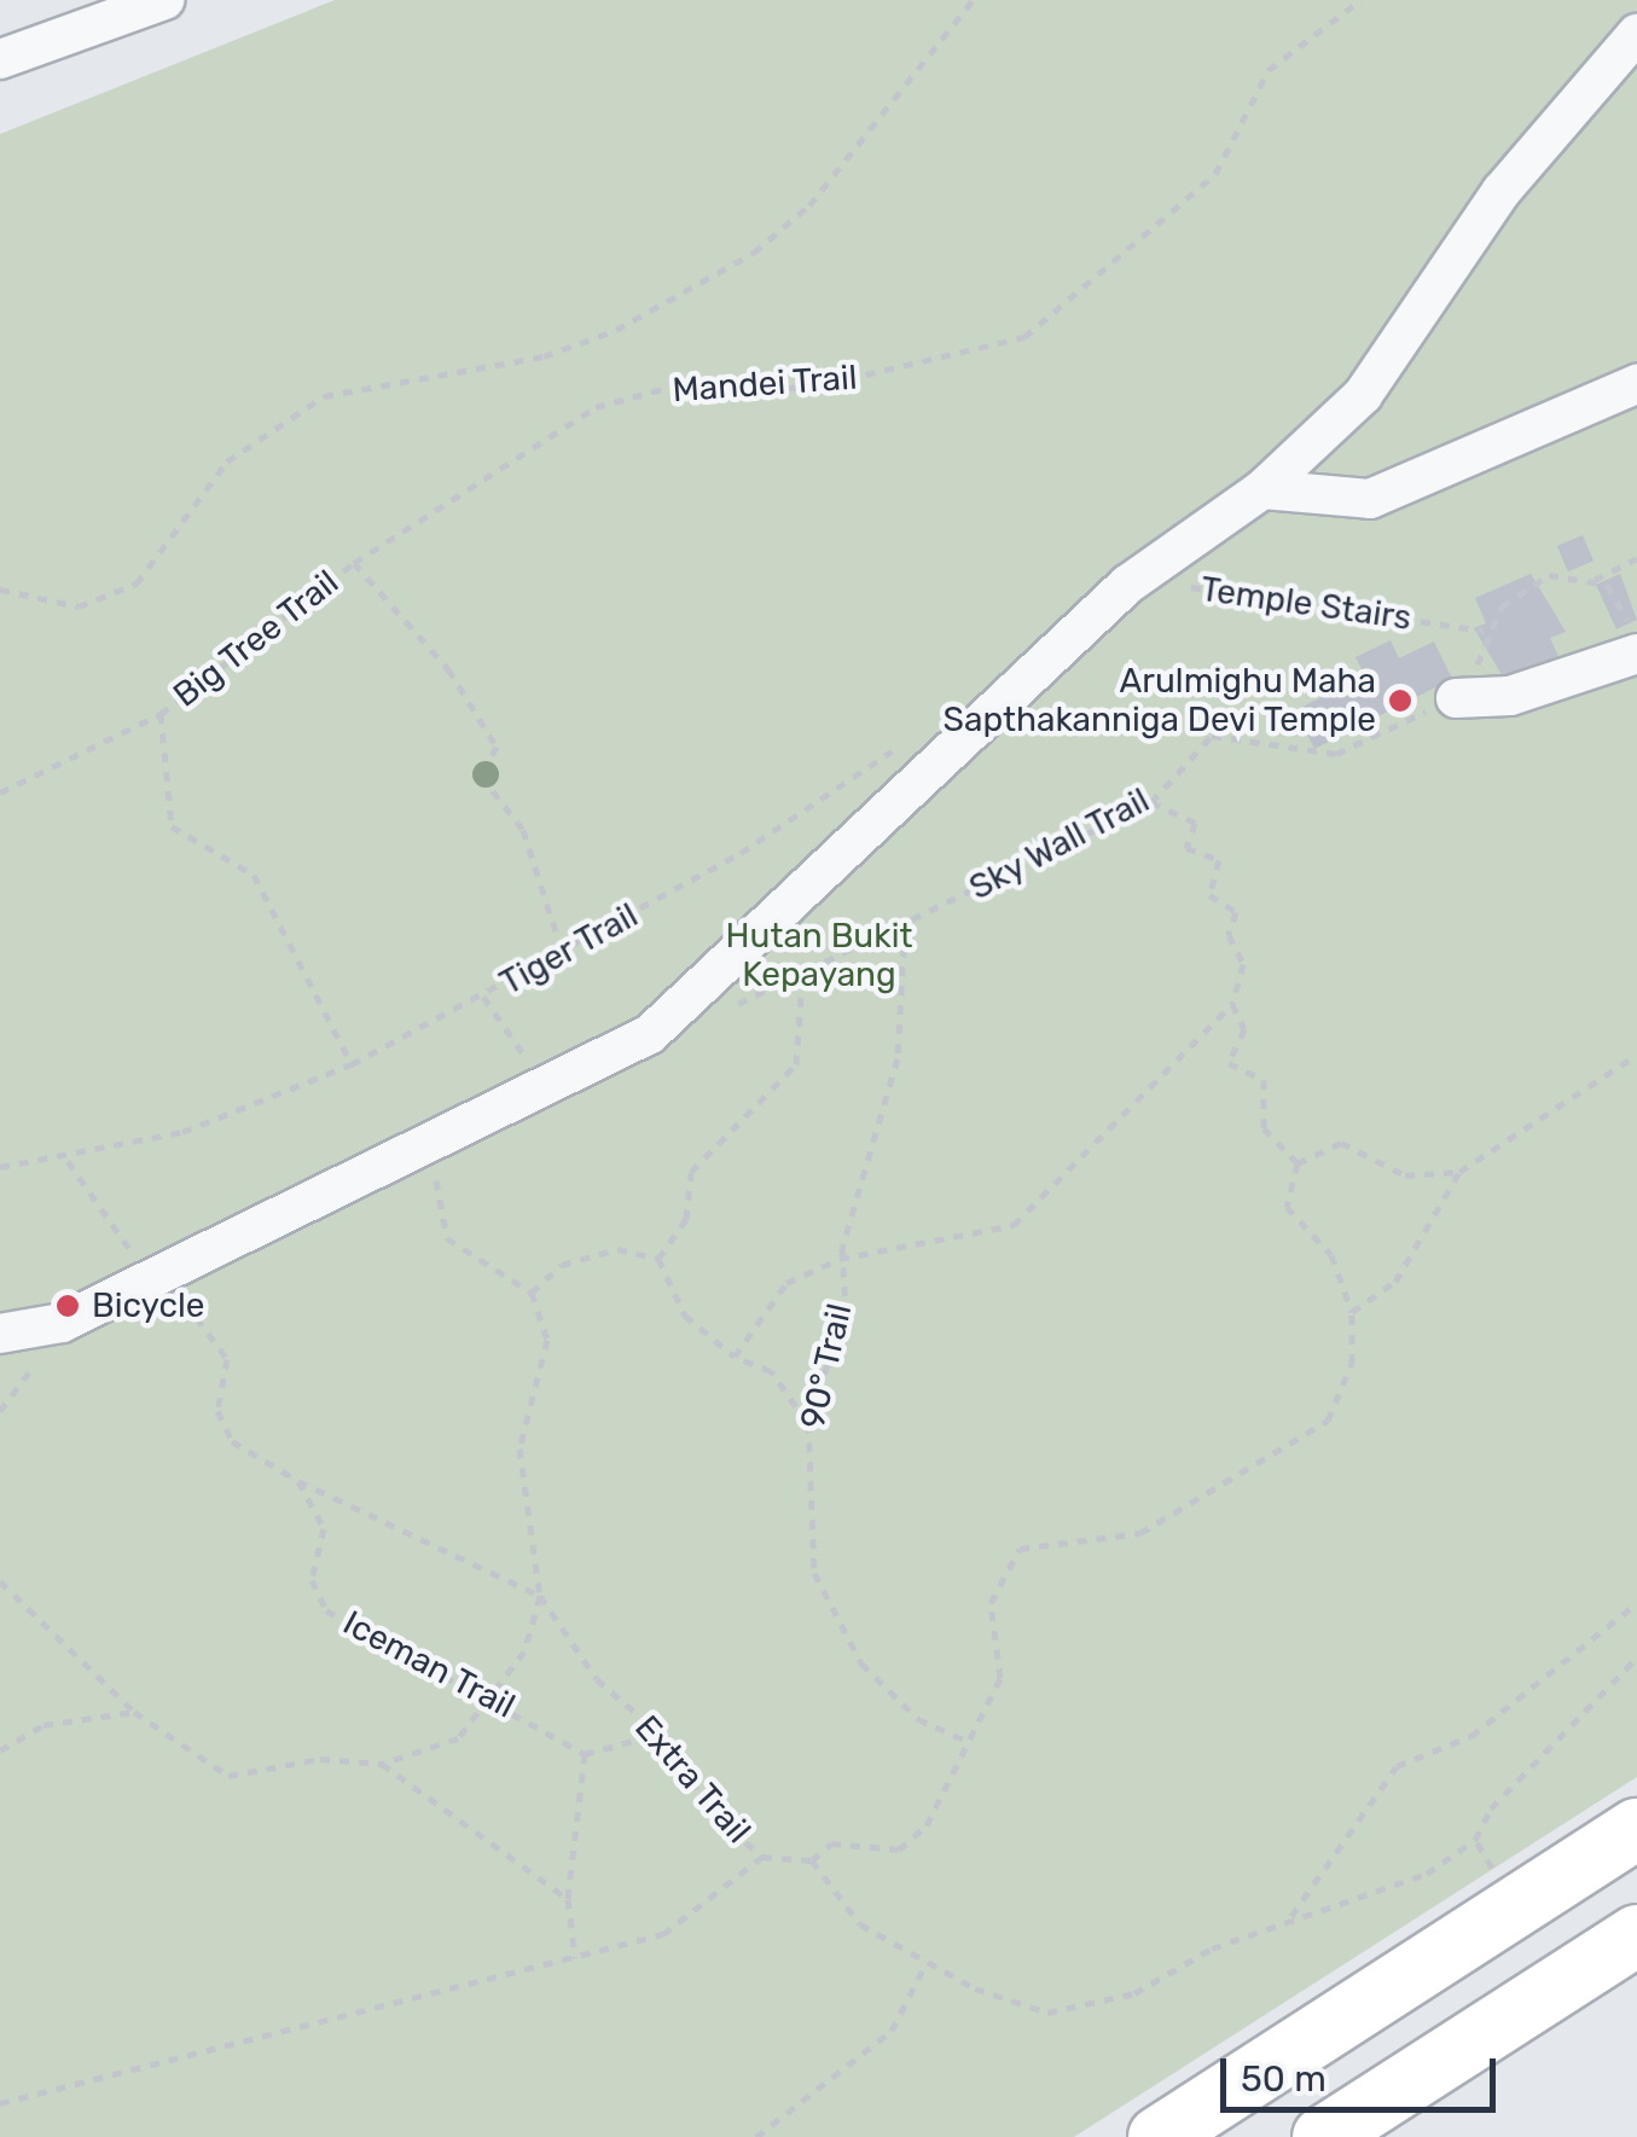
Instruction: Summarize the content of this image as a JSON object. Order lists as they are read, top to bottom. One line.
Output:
{"streets":{"path":["Mandei Trail","Temple Stairs","Big Tree Trail","Sky Wall Trail","Tiger Trail","90° Trail","Iceman Trail","Extra Trail"]},"crossings":[["Mandei Trail","Big Tree Trail"],["Big Tree Trail","Tiger Trail"],["Sky Wall Trail","90° Trail"]],"parks":["Hutan Bukit Kepayang"],"places":["Arulmighu Maha Sapthakanniga Devi Temple","Bicycle"],"scale_bar":"50 m"}
